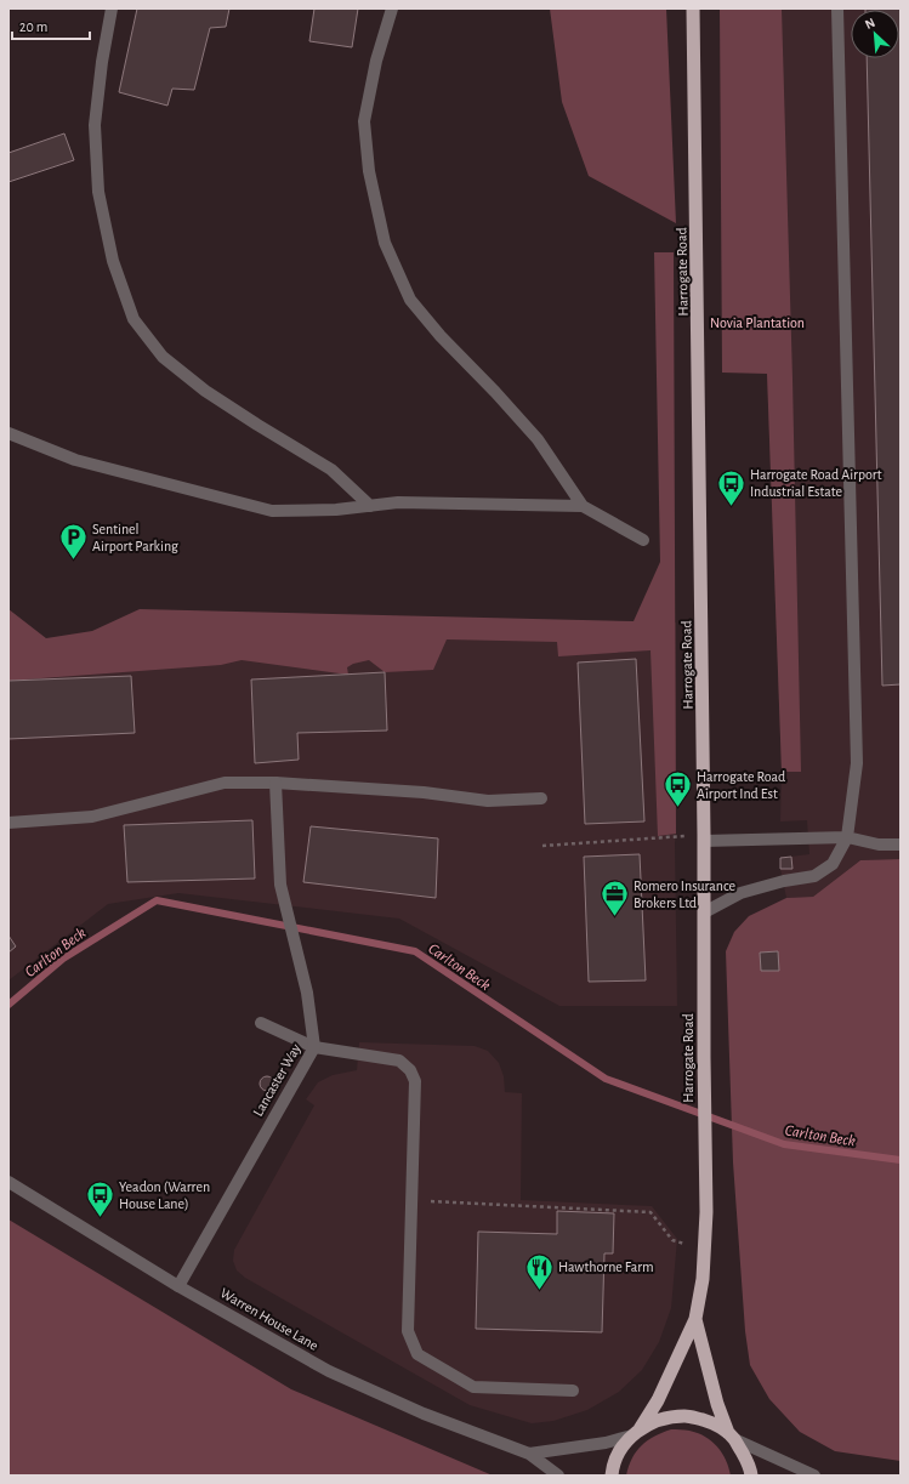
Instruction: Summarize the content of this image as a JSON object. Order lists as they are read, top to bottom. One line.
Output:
{"streets":{"highway":["Harrogate Road"],"street":["Lancaster Way","Warren House Lane"]},"crossings":[["Harrogate Road","Warren House Lane"],["Lancaster Way","Warren House Lane"]],"water":["Carlton Beck"],"parks":["Novia Plantation"],"places":{"bus stop":["Harrogate Road Airport Industrial Estate","Harrogate Road Airport Ind Est","Yeadon (Warren House Lane)"],"parking":["Sentinel Airport Parking"],"office":["Romero Insurance Brokers Ltd"],"restaurant":["Hawthorne Farm"]},"scale_bar":"20 m","north":"top left"}
